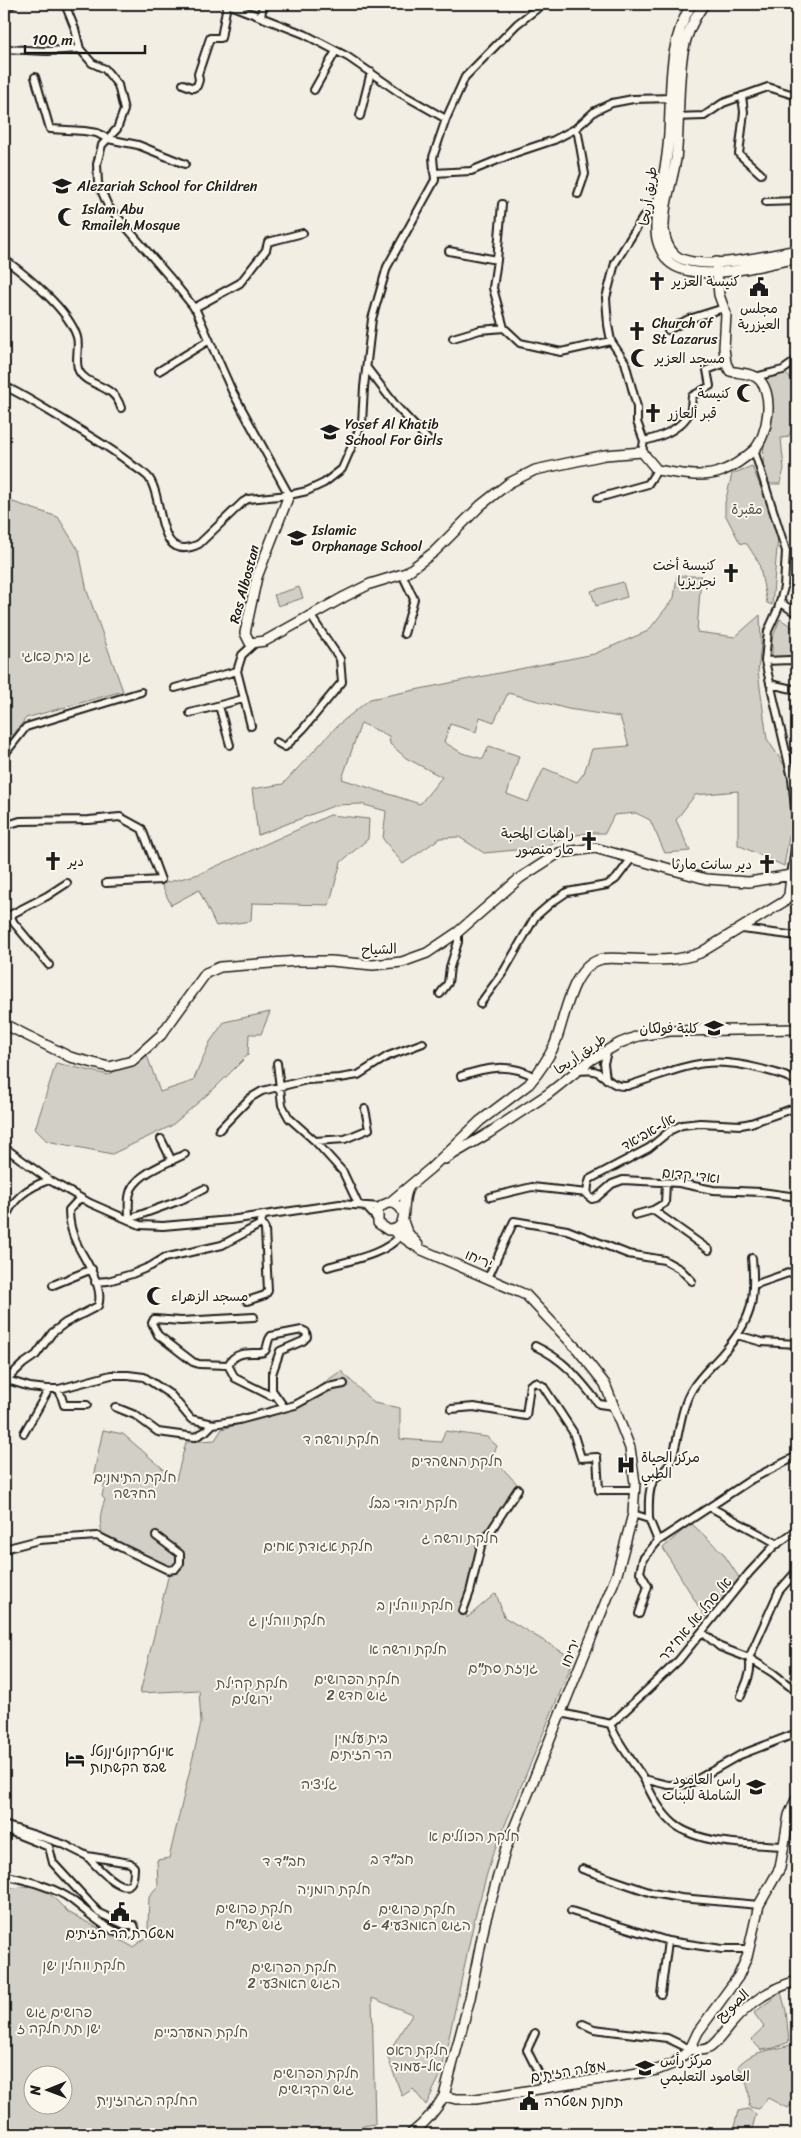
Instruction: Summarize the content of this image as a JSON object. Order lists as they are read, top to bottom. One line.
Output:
{"streets":{"street":["طريق أريحا","Ras Albostan","الشياح","אל-אביאד","ואדי קדום","יריחו","אל סהל אל אח'דר","الصويح","מעלה הזיתים"]},"crossings":[["אל-אביאד","ואדי קדום"],["יריחו","מעלה הזיתים"],["الصويح","מעלה הזיתים"]],"parks":["مقبرة","גן בית פאגי","חלקת ורשה ד","חלקת המשהדים","חלקת התימנים החדשה","חלקת יהודי בבל","חלקת ורשה ג","חלקת אגודת אחים","חלקת ווהלין ב","חלקת ווהלין ג","חלקת ורשה א","גניזת סת\"ם","חלקת הפרושים גוש חדש 2","חלקת קהילת ירושלים","בית עלמין הר הזיתים","גליציה","חלקת הכוללים א","חב\"ד ב","חב\"ד ד","חלקת רומניה","חלקת פרושים גוש תש\"ח","חלקת פרושים הגוש האמצעי4 -6","חלקת ווהלין ישן","חלקת הפרושים הגוש האמצעי 2","פרושים גוש ישן תת חלקה ז","חלקת המערביים","חלקת ראס אל-עמוד","חלקת הפרושים גוש הקדושים","החלקה הגרוזינית"],"places":{"school or university":["Alezariah School for Children","Yosef Al Khatib School For Girls","Islamic Orphanage School","كلية فولكان","راس العامود الشاملة للبنات","مركز رأس العامود التعليمي"],"mosque":["Islam Abu Rmaileh Mosque","مسجد العزير","كنيسة","مسجد الزهراء"],"church":["كنيسة العزير","Church of St Lazarus","قبر ألعازر","كنيسة أخت نجريزيا","راهبات المحبة مار منصور","دير","دير سانت مارثا"],"public building":["مجلس العيزرية","משטרת הר הזיתים","תחנת משטרה"],"hospital":["مركز الحياة الطبي"],"hotel":["אינטרקונטיננטל שבע הקשתות"]},"scale_bar":"100 m","north":"left"}
